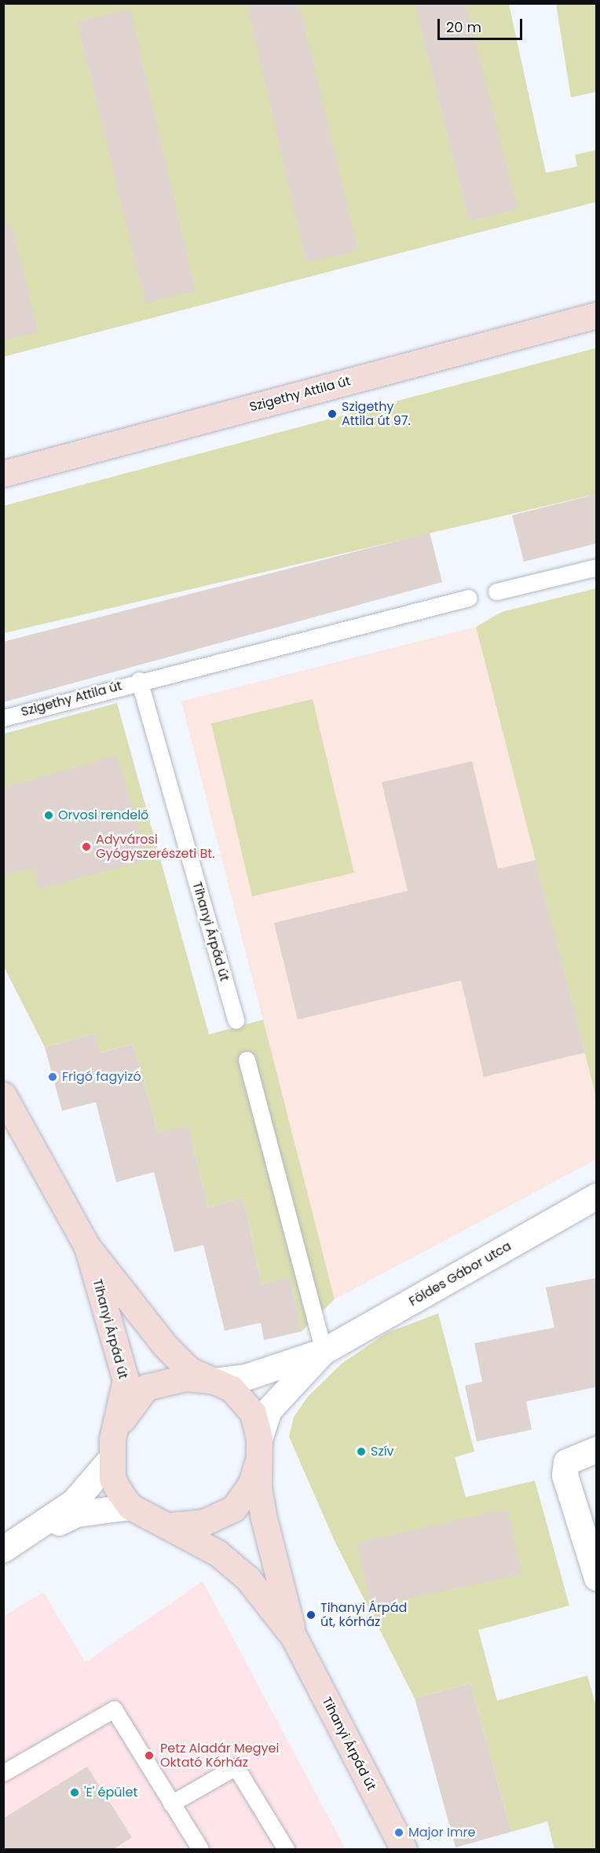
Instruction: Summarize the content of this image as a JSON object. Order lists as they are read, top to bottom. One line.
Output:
{"streets":{"street":["Szigethy Attila út","Tihanyi Árpád út","Földes Gábor utca"]},"crossings":[["Szigethy Attila út","Tihanyi Árpád út"],["Tihanyi Árpád út","Földes Gábor utca"]],"places":["Szigethy Attila út 97.","Orvosi rendelő","Adyvárosi Gyógyszerészeti Bt.","Frigó fagyizó","Szív","Tihanyi Árpád út, kórház","Petz Aladár Megyei Oktató Kórház","'E' épület","Major Imre"],"scale_bar":"20 m"}
